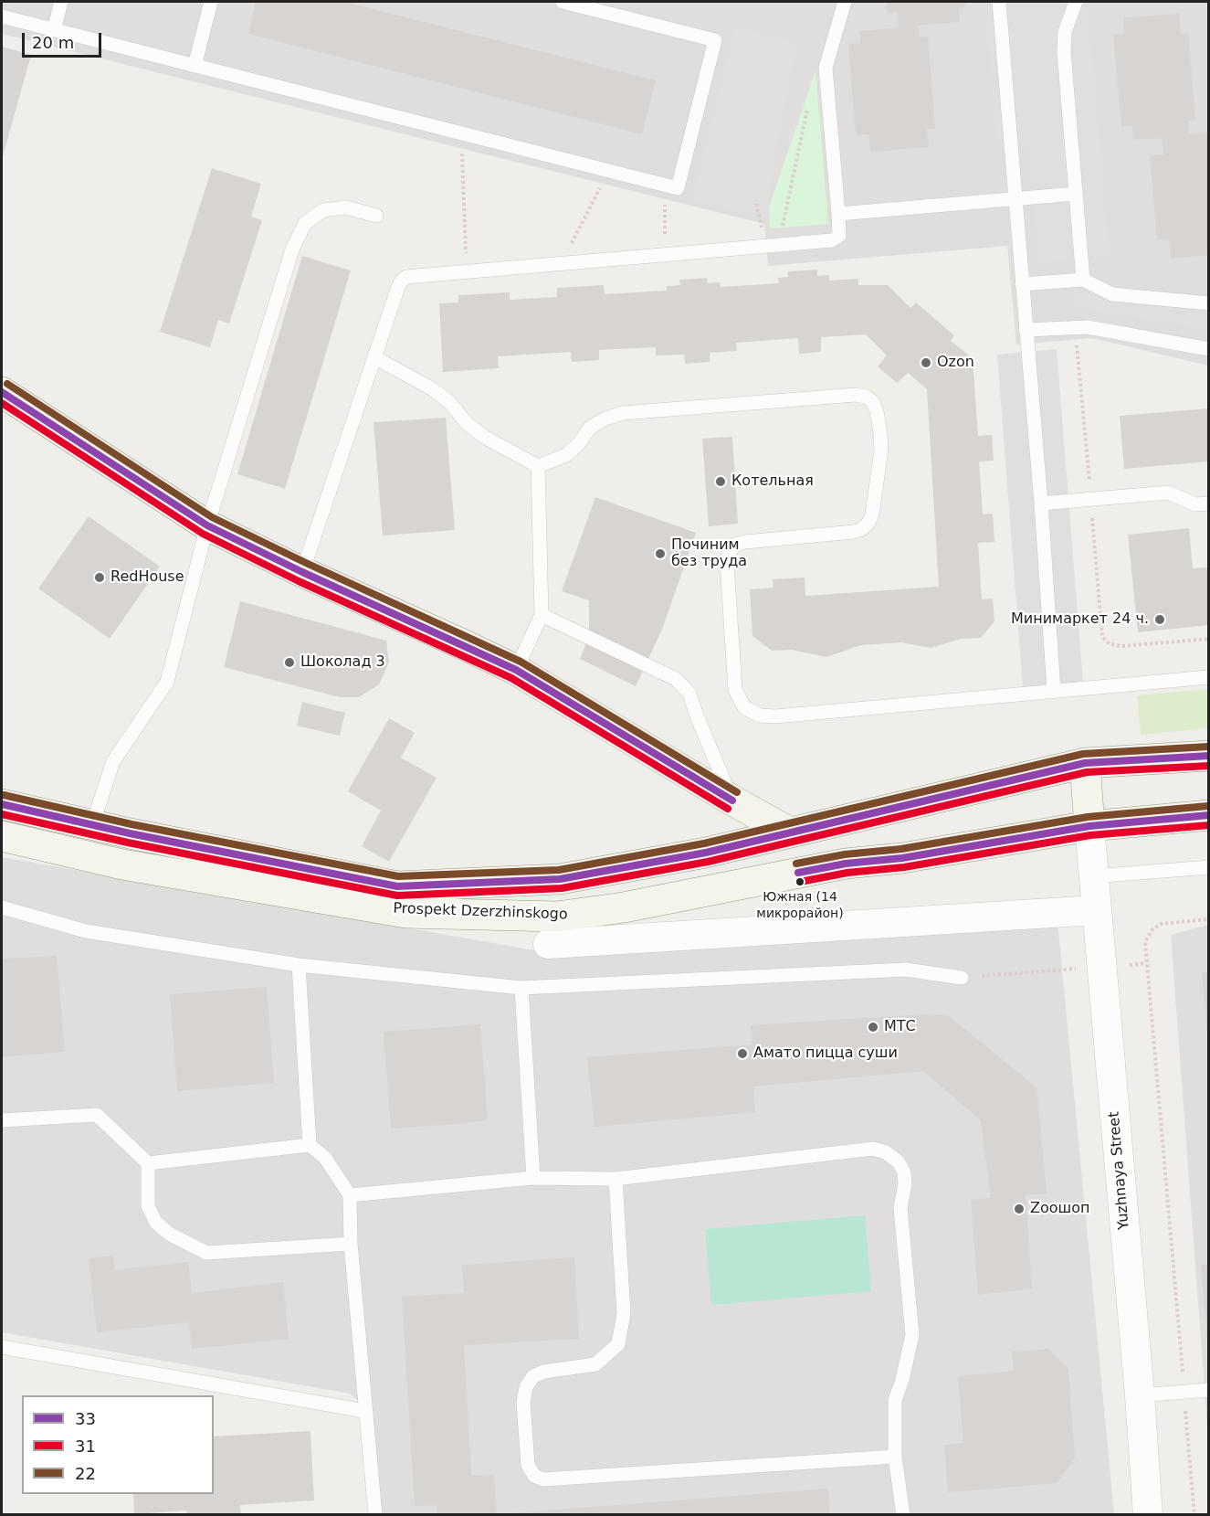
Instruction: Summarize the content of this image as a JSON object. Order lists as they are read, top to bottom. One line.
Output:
{"streets":{"street":["Prospekt Dzerzhinskogo","Yuzhnaya Street"]},"crossings":[["Prospekt Dzerzhinskogo","Yuzhnaya Street"]],"places":["Ozon","Котельная","Починим без труда","RedHouse","Минимаркет 24 ч.","Шоколад 3","Южная (14 микрорайон)","МТС","Амато пицца суши","Zooшоп"],"lines":["transit line 22","transit line 33","transit line 31"],"legend":["33","31","22"],"scale_bar":"20 m"}
